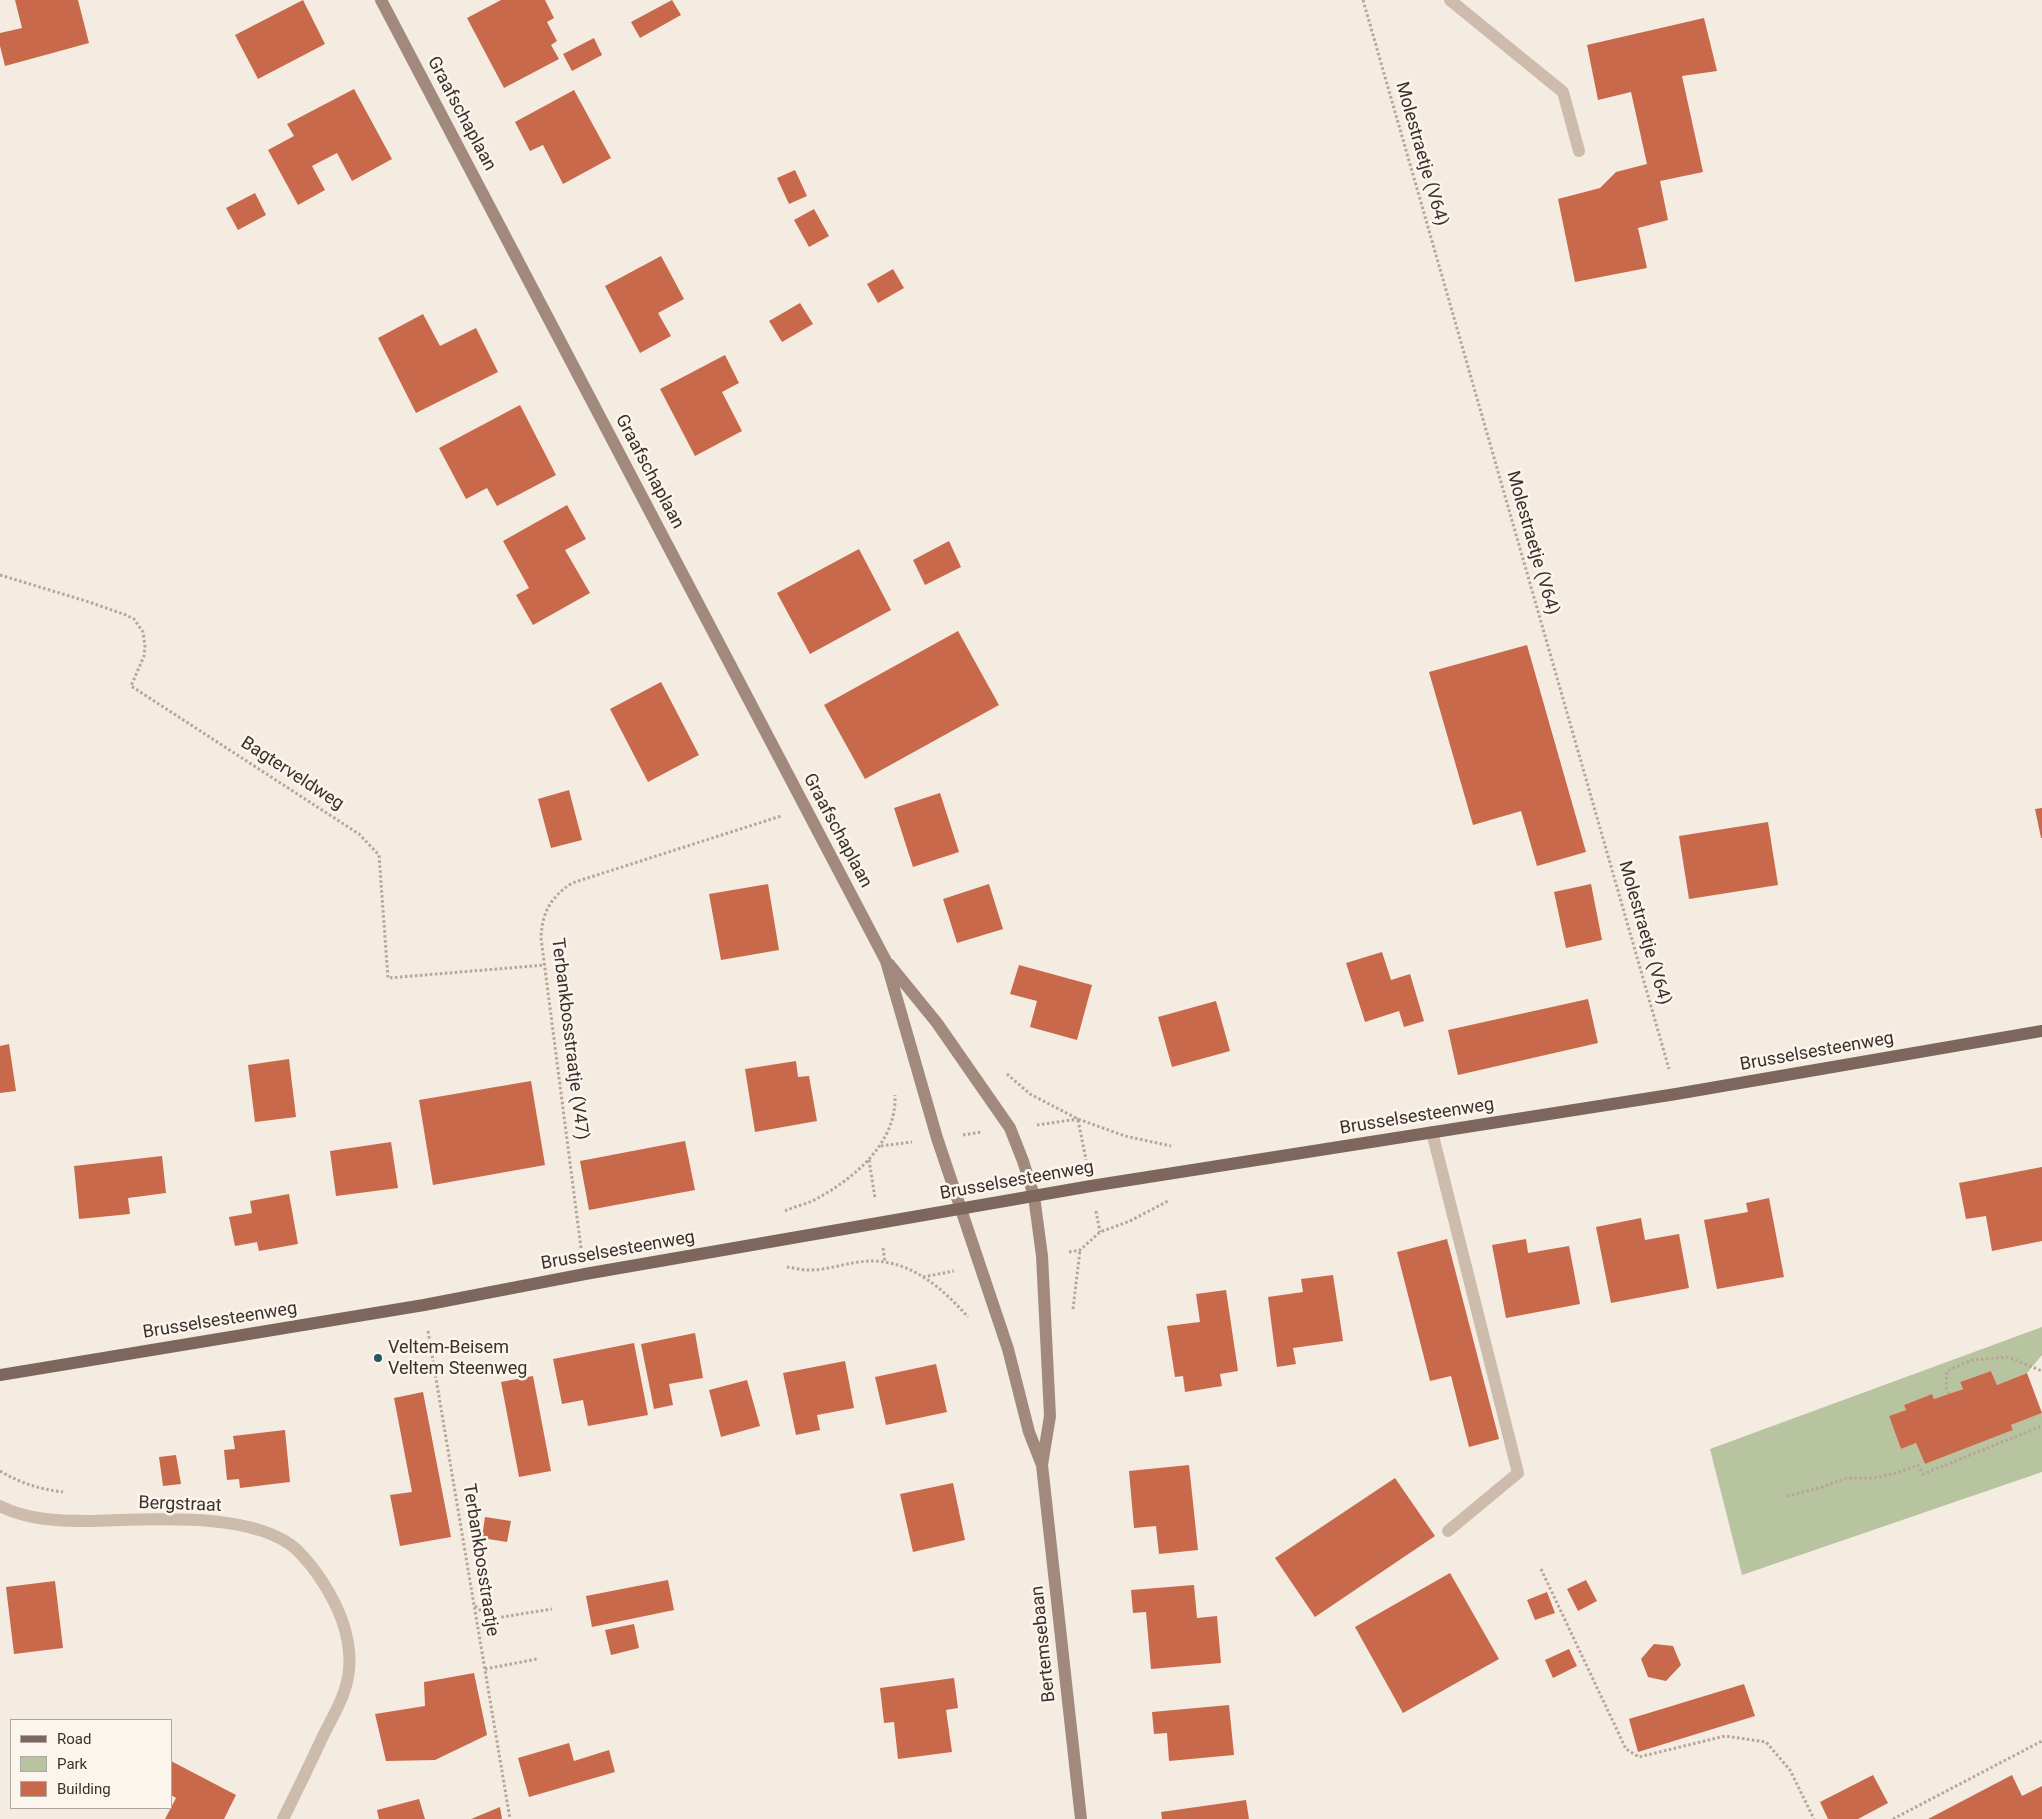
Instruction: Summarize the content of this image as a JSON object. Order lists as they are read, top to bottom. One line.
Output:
{"streets":{"main road":["Brusselsesteenweg"],"street":["Graafschaplaan","Bergstraat","Bertemsebaan"],"path":["Molestraetje (V64)","Bagterveldweg","Terbankbosstraatje (V47)","Terbankbosstraatje"]},"crossings":[["Graafschaplaan","Terbankbosstraatje (V47)"],["Graafschaplaan","Brusselsesteenweg"],["Graafschaplaan","Bertemsebaan"],["Molestraetje (V64)","Brusselsesteenweg"],["Bagterveldweg","Terbankbosstraatje (V47)"],["Terbankbosstraatje (V47)","Brusselsesteenweg"],["Brusselsesteenweg","Terbankbosstraatje"],["Brusselsesteenweg","Bertemsebaan"]],"places":["Veltem-Beisem Veltem Steenweg"],"legend":["Road","Park","Building"]}
